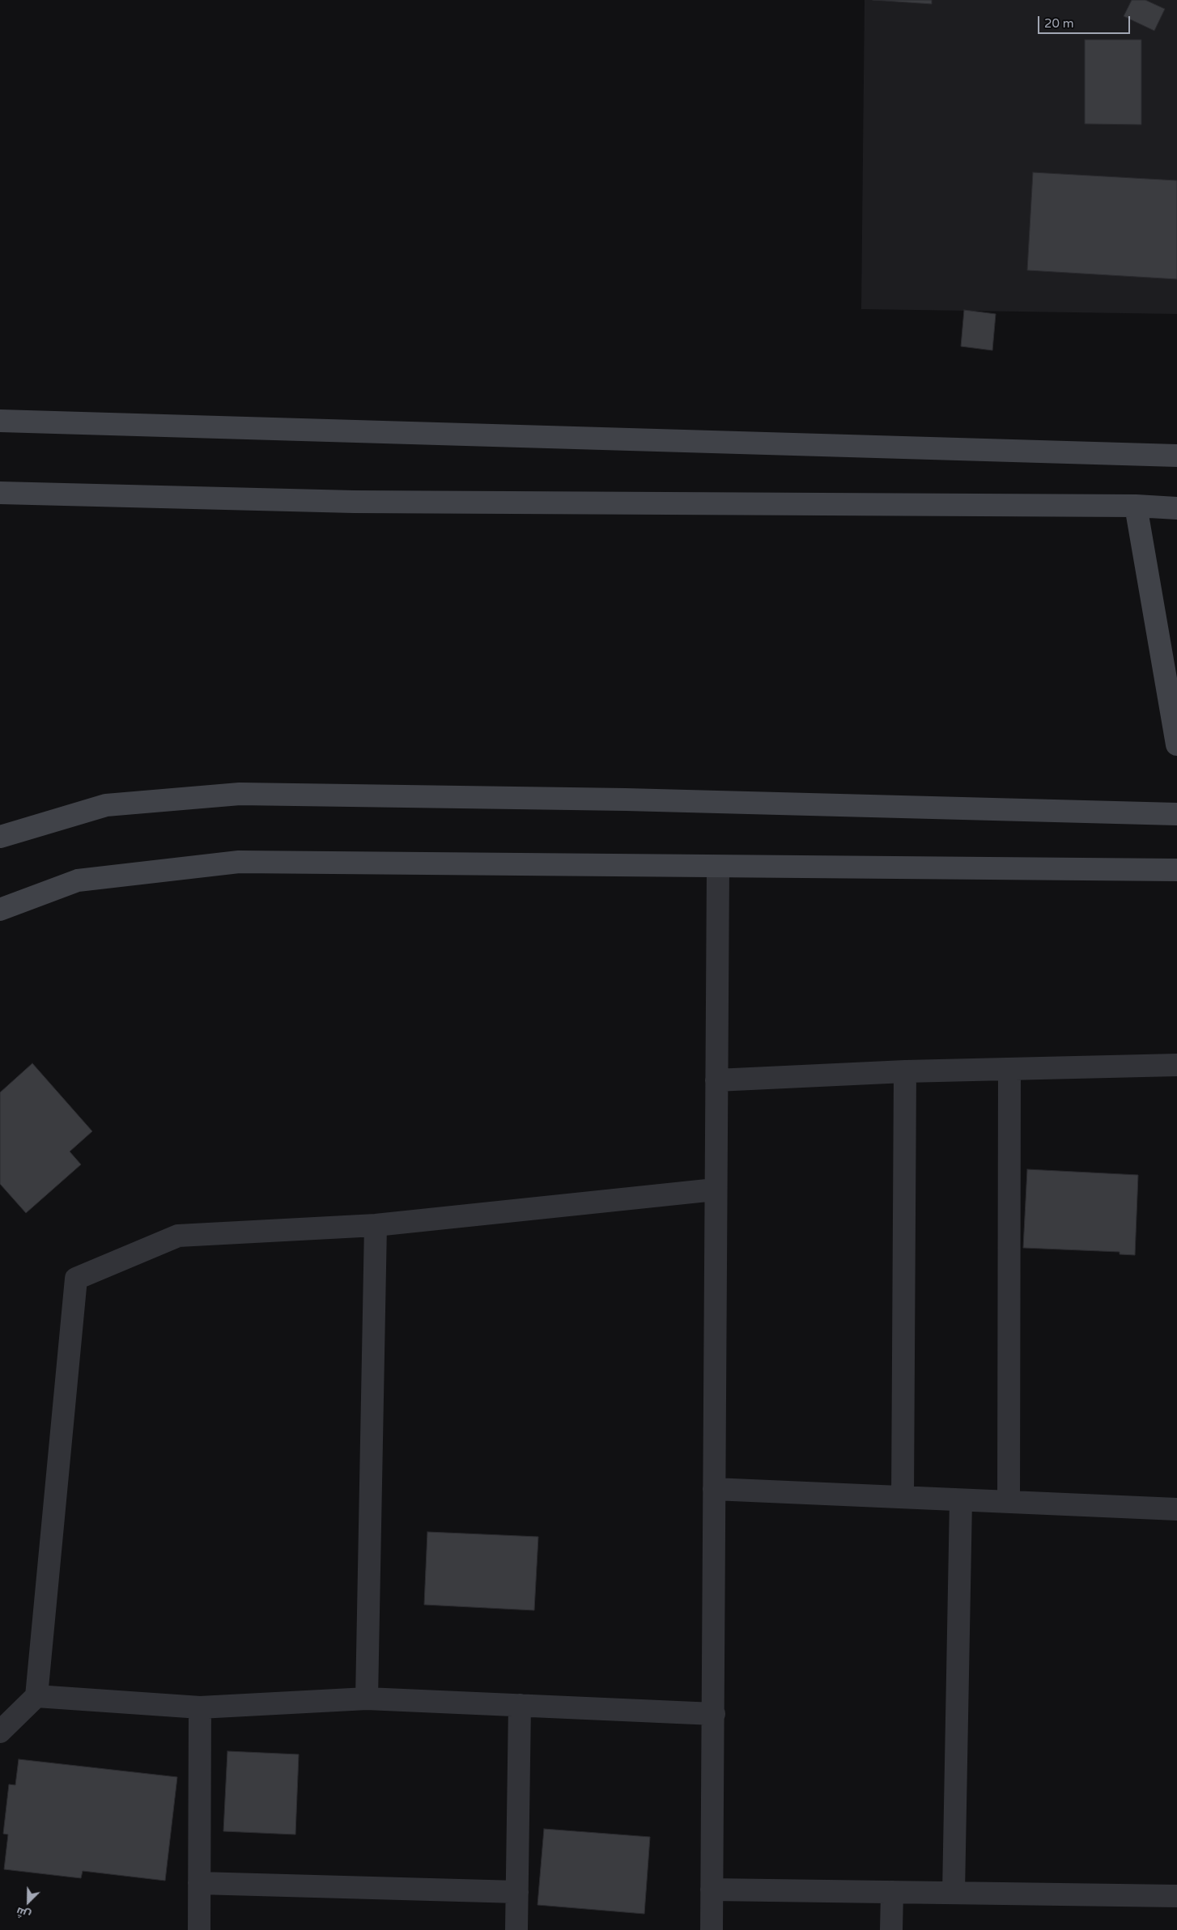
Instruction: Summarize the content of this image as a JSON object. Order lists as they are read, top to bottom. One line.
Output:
{"scale_bar":"20 m","north":"bottom left"}
